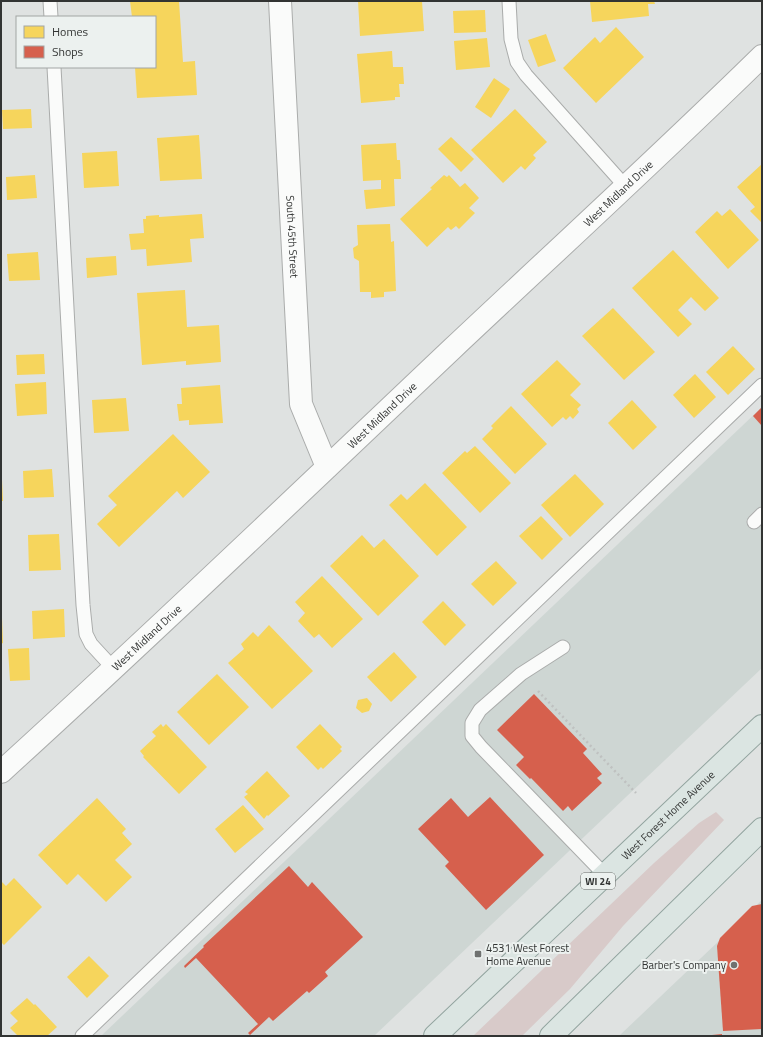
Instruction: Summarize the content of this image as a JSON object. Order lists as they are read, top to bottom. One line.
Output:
{"streets":{"main road":["West Forest Home Avenue","WI 24"],"street":["West Midland Drive","South 45th Street"]},"crossings":[["West Midland Drive","South 45th Street"]],"places":{"transit":["4531 West Forest Home Avenue"],"other":["Barber's Company"]},"legend":["Homes","Shops"]}
